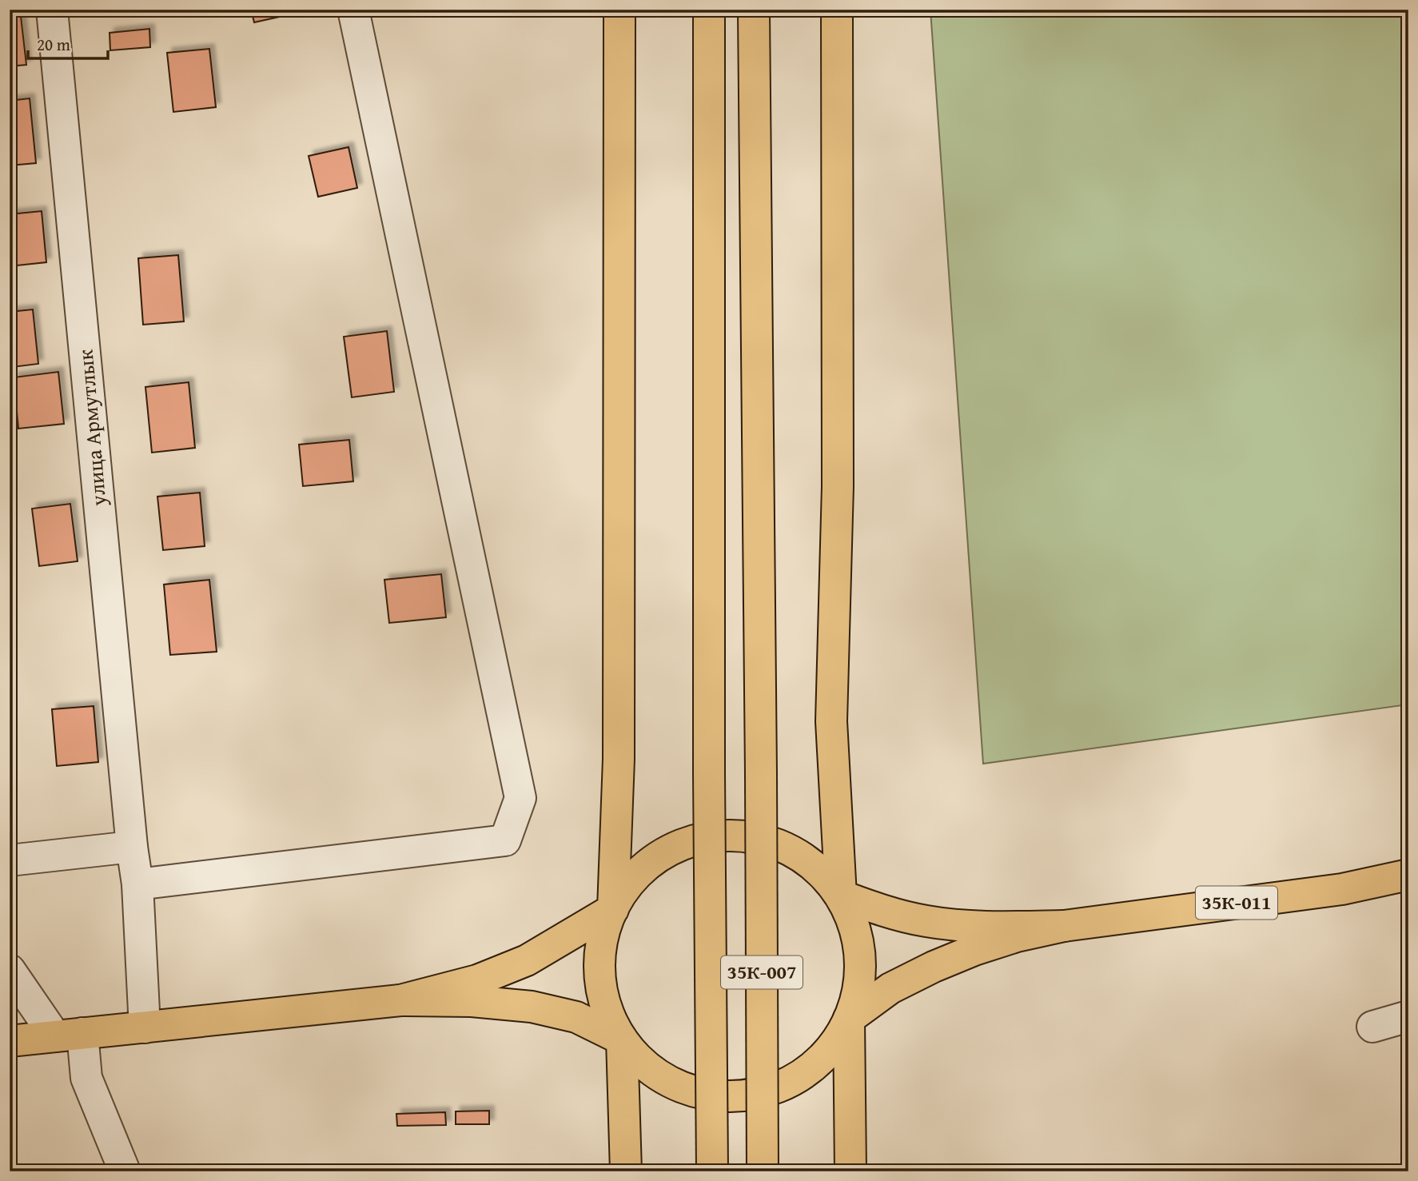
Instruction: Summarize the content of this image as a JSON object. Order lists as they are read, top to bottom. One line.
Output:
{"streets":{"main road":["35К-011","35К-007"],"street":["улица Армутлык"]},"scale_bar":"20 m"}
